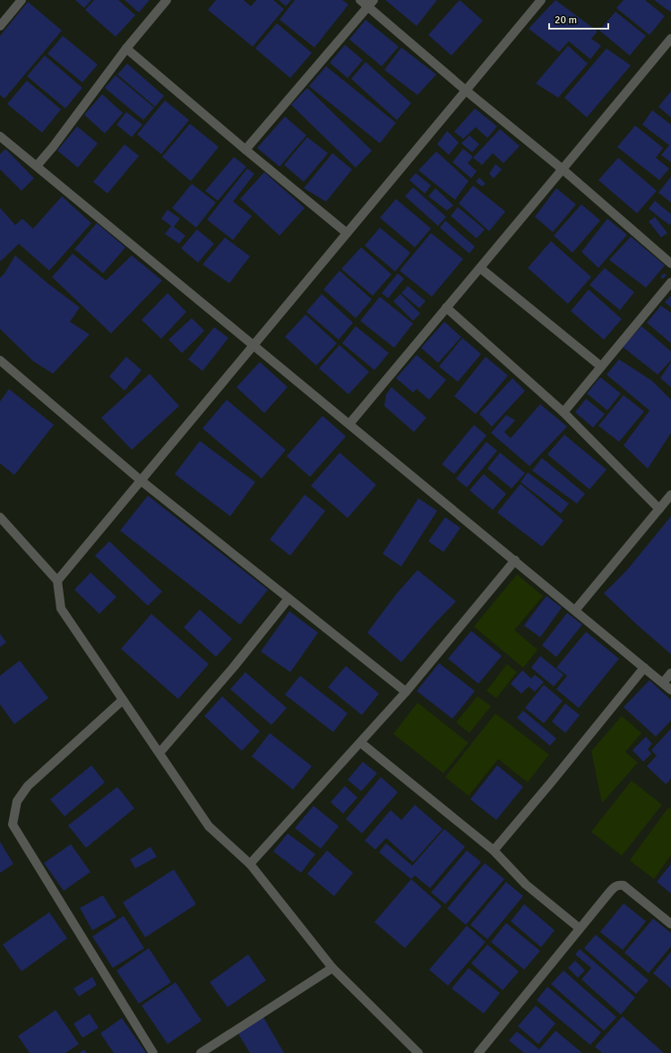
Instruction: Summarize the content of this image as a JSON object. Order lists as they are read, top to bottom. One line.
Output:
{"scale_bar":"20 m"}
